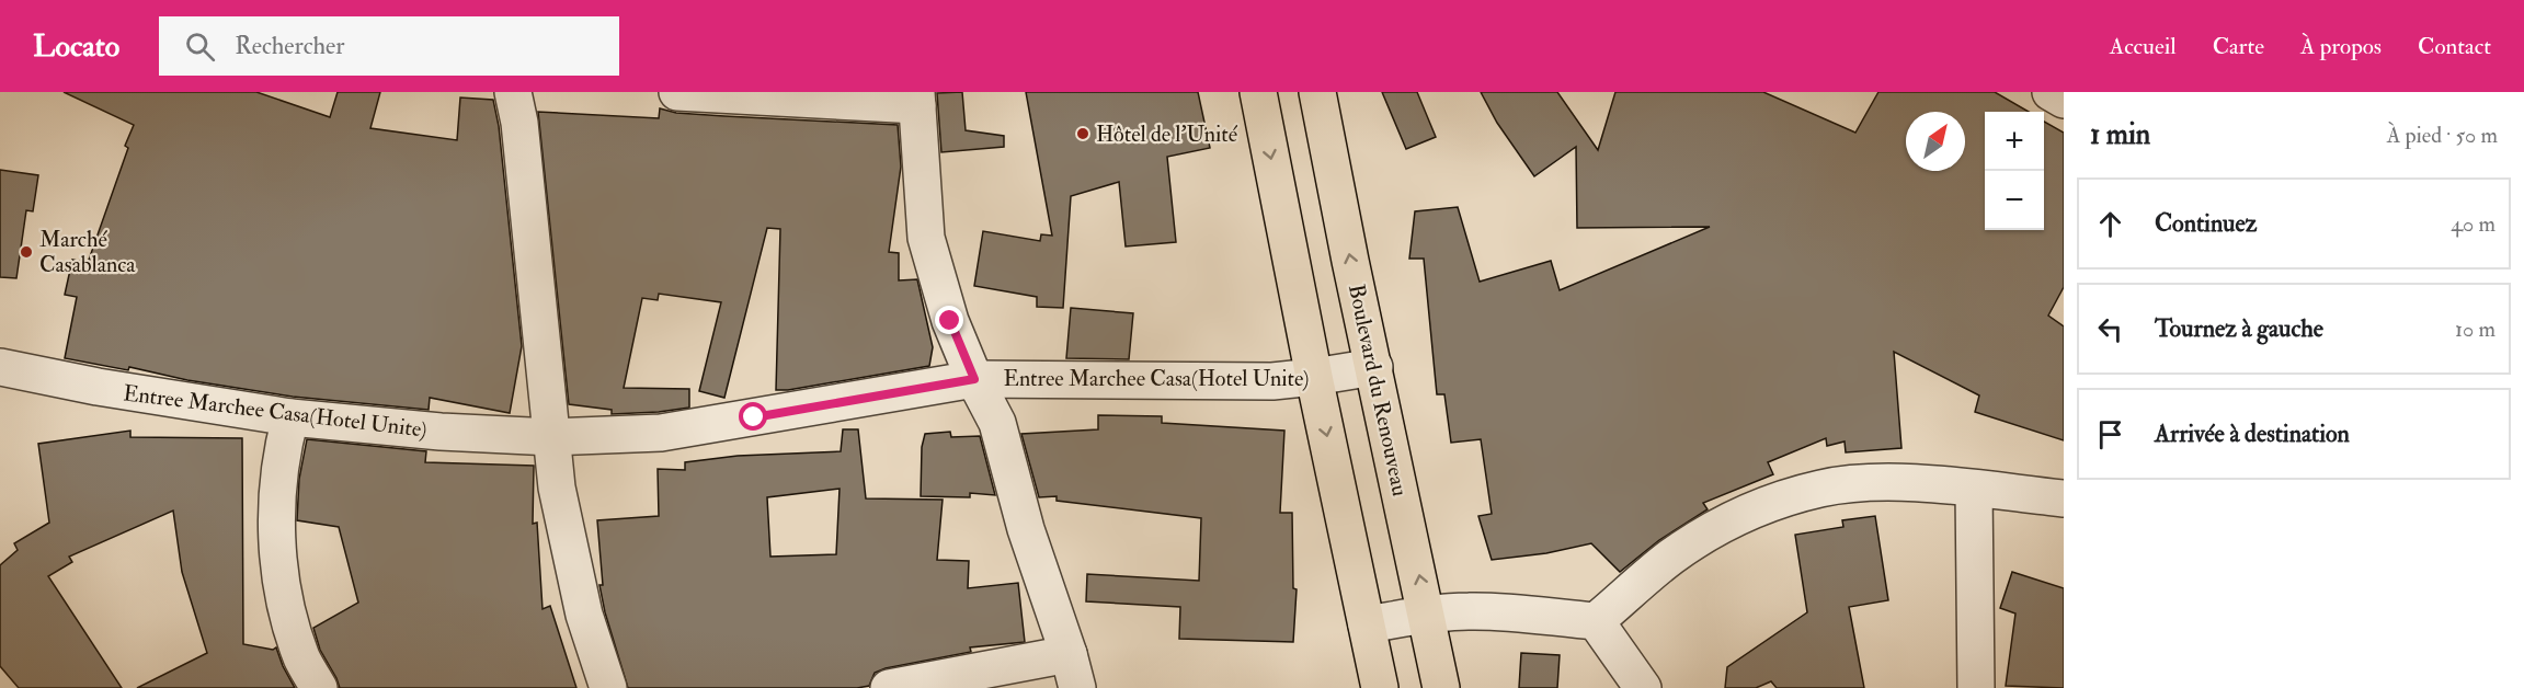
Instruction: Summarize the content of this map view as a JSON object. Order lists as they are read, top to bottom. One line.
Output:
{"streets":{"highway":["Boulevard du Renouveau"],"street":["Entree Marchee Casa(Hotel Unite)"]},"crossings":[["Entree Marchee Casa(Hotel Unite)","Boulevard du Renouveau"]],"places":["Hôtel de l'Unité","Marché Casablanca"],"north":"top right","page":{"header":"Locato","search":"Rechercher","nav":["Accueil","Carte","À propos","Contact"],"heading":["1 min","À pied · 50 m"],"map_buttons":["+","−"],"list":[["Continuez","40 m"],["Tournez à gauche","10 m"],"Arrivée à destination"]}}
